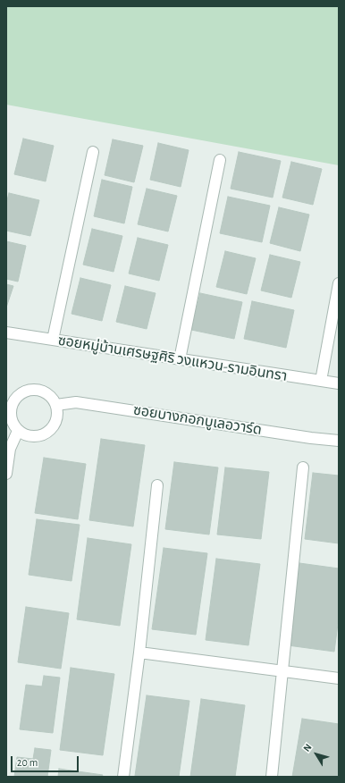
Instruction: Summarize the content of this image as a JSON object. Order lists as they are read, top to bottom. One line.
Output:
{"streets":{"street":["ซอยหมู่บ้านเศรษฐศิริ วงแหวน-รามอินทรา","ซอยบางกอกบูเลอวาร์ด"]},"scale_bar":"20 m","north":"top left"}
